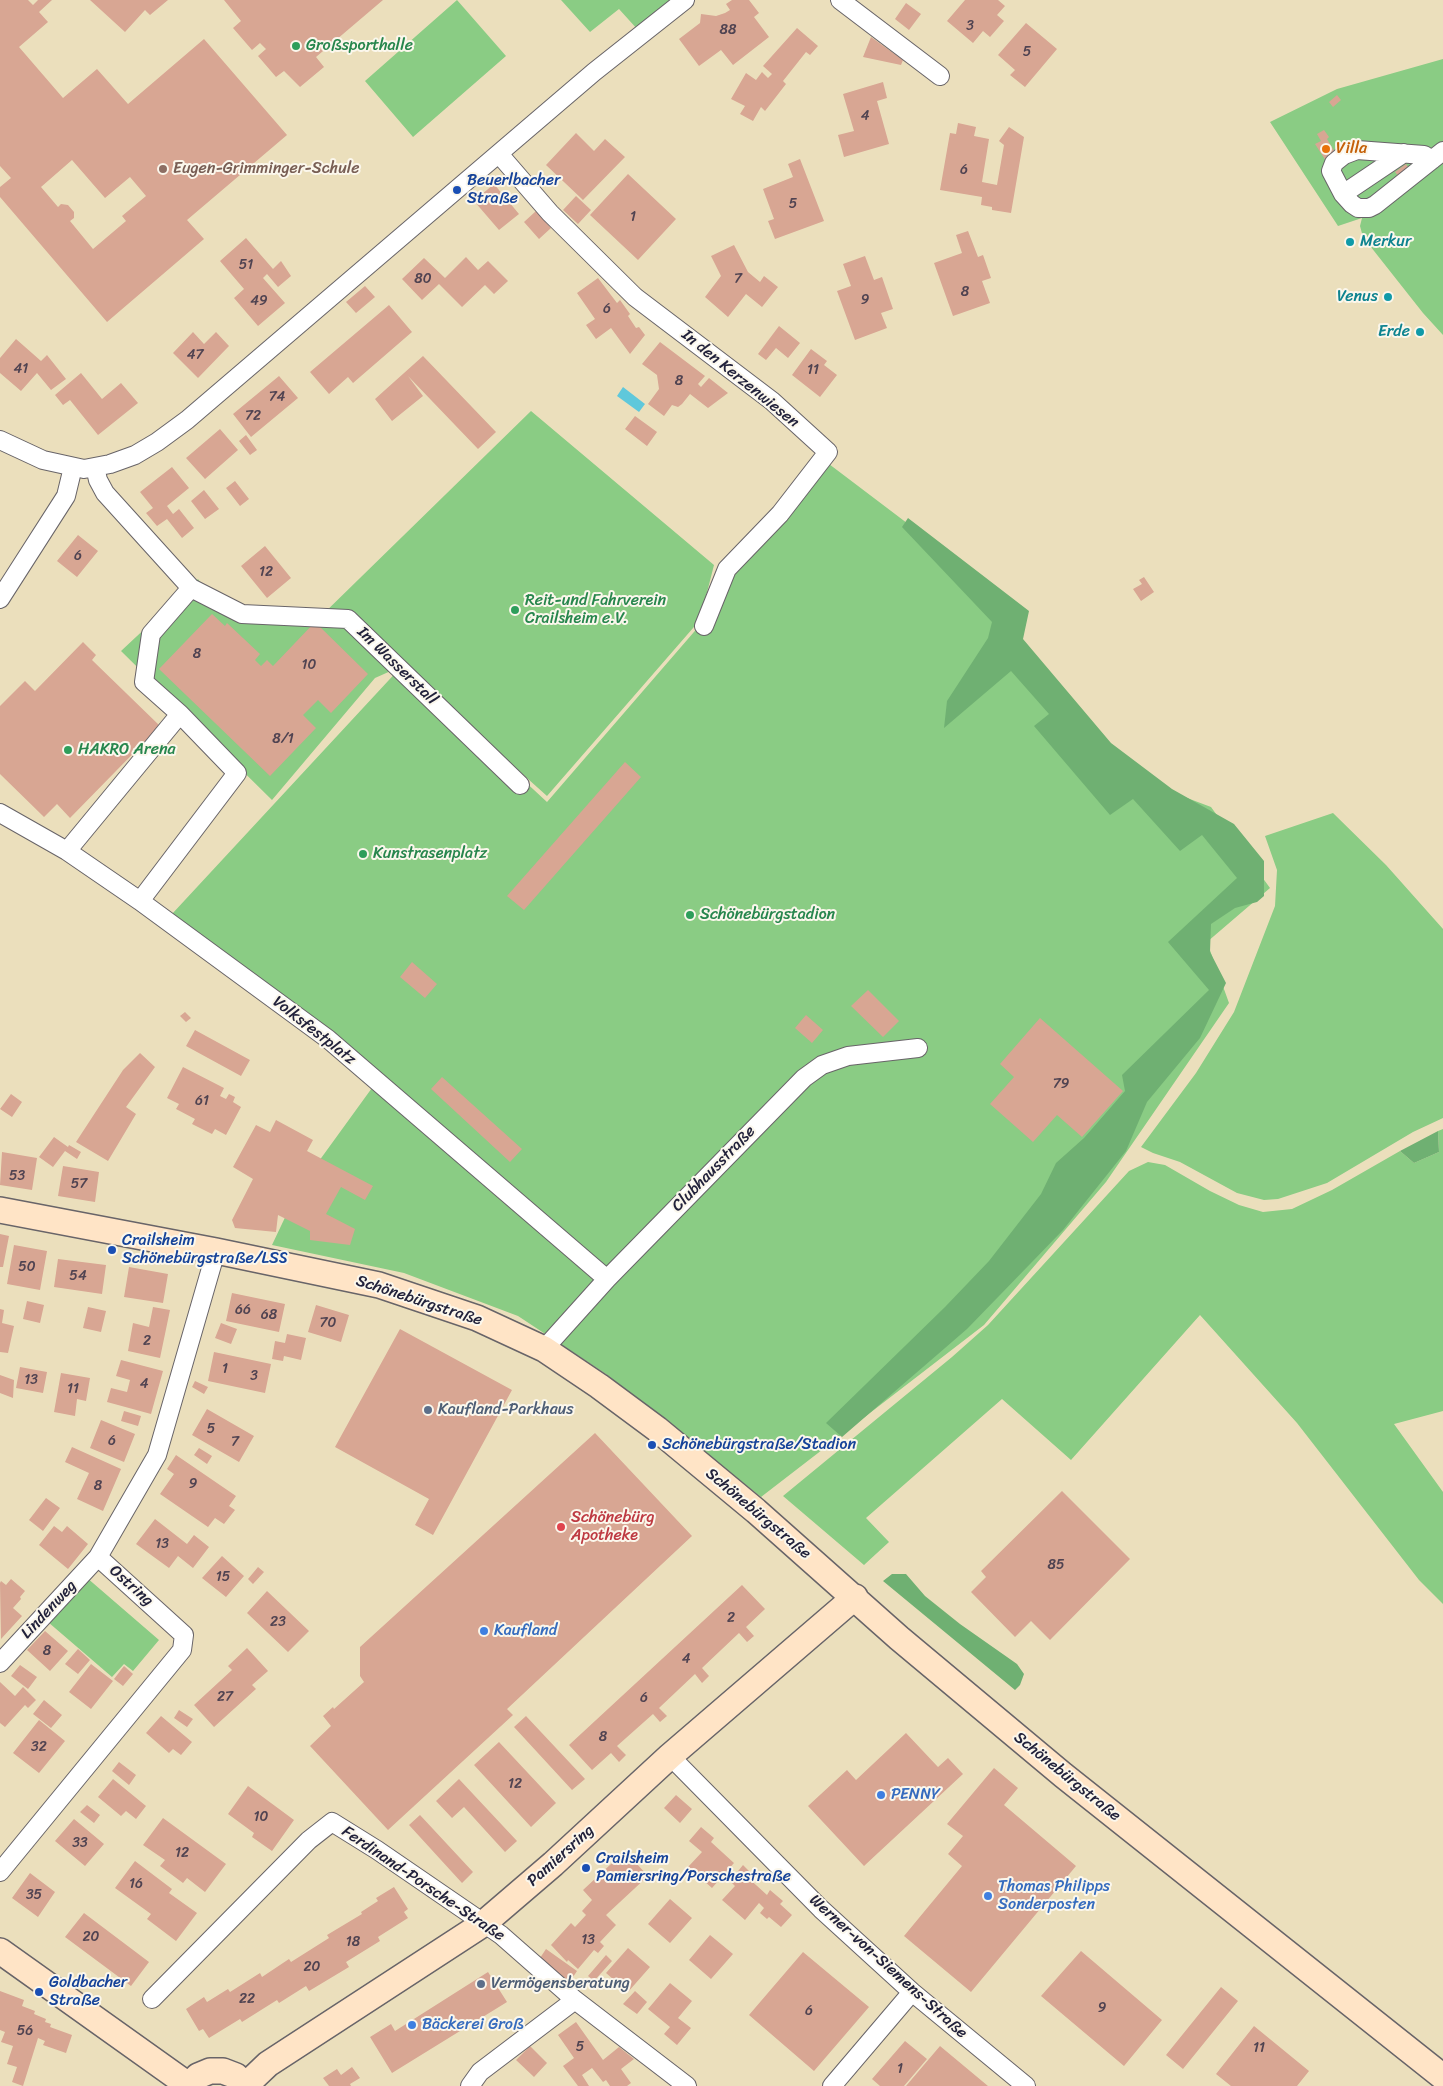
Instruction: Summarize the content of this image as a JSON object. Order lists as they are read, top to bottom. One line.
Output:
{"streets":{"main road":["Schönebürgstraße","Pamiersring"],"street":["In den Kerzenwiesen","Im Wasserstall","Volksfestplatz","Clubhausstraße","Ostring","Lindenweg","Ferdinand-Porsche-Straße","Werner-von-Siemens-Straße"]},"crossings":[["Volksfestplatz","Clubhausstraße"],["Clubhausstraße","Schönebürgstraße"],["Schönebürgstraße","Ostring"],["Schönebürgstraße","Pamiersring"],["Ostring","Lindenweg"],["Pamiersring","Ferdinand-Porsche-Straße"],["Pamiersring","Werner-von-Siemens-Straße"]],"places":["Großsporthalle","Villa","Eugen-Grimminger-Schule","Beuerlbacher Straße","Merkur","Venus","Erde","Reit-und Fahrverein Crailsheim e.V.","HAKRO Arena","Kunstrasenplatz","Schönebürgstadion","Crailsheim Schönebürgstraße/LSS","Kaufland-Parkhaus","Schönebürgstraße/Stadion","Schönebürg Apotheke","Kaufland","PENNY","Crailsheim Pamiersring/Porschestraße","Thomas Philipps Sonderposten","Vermögensberatung","Goldbacher Straße","Bäckerei Groß"],"house_numbers":["3","88","5","4","6","5","1","51","80","7","8","9","49","6","47","41","11","8","74","72","6","12","8","10","8/1","79","61","53","57","50","54","66","68","70","2","1","3","13","4","11","5","6","7","9","8","13","85","15","2","23","8","4","27","6","8","32","12","10","33","12","16","35","20","13","18","20","22","9","6","56","5","11","1"]}
